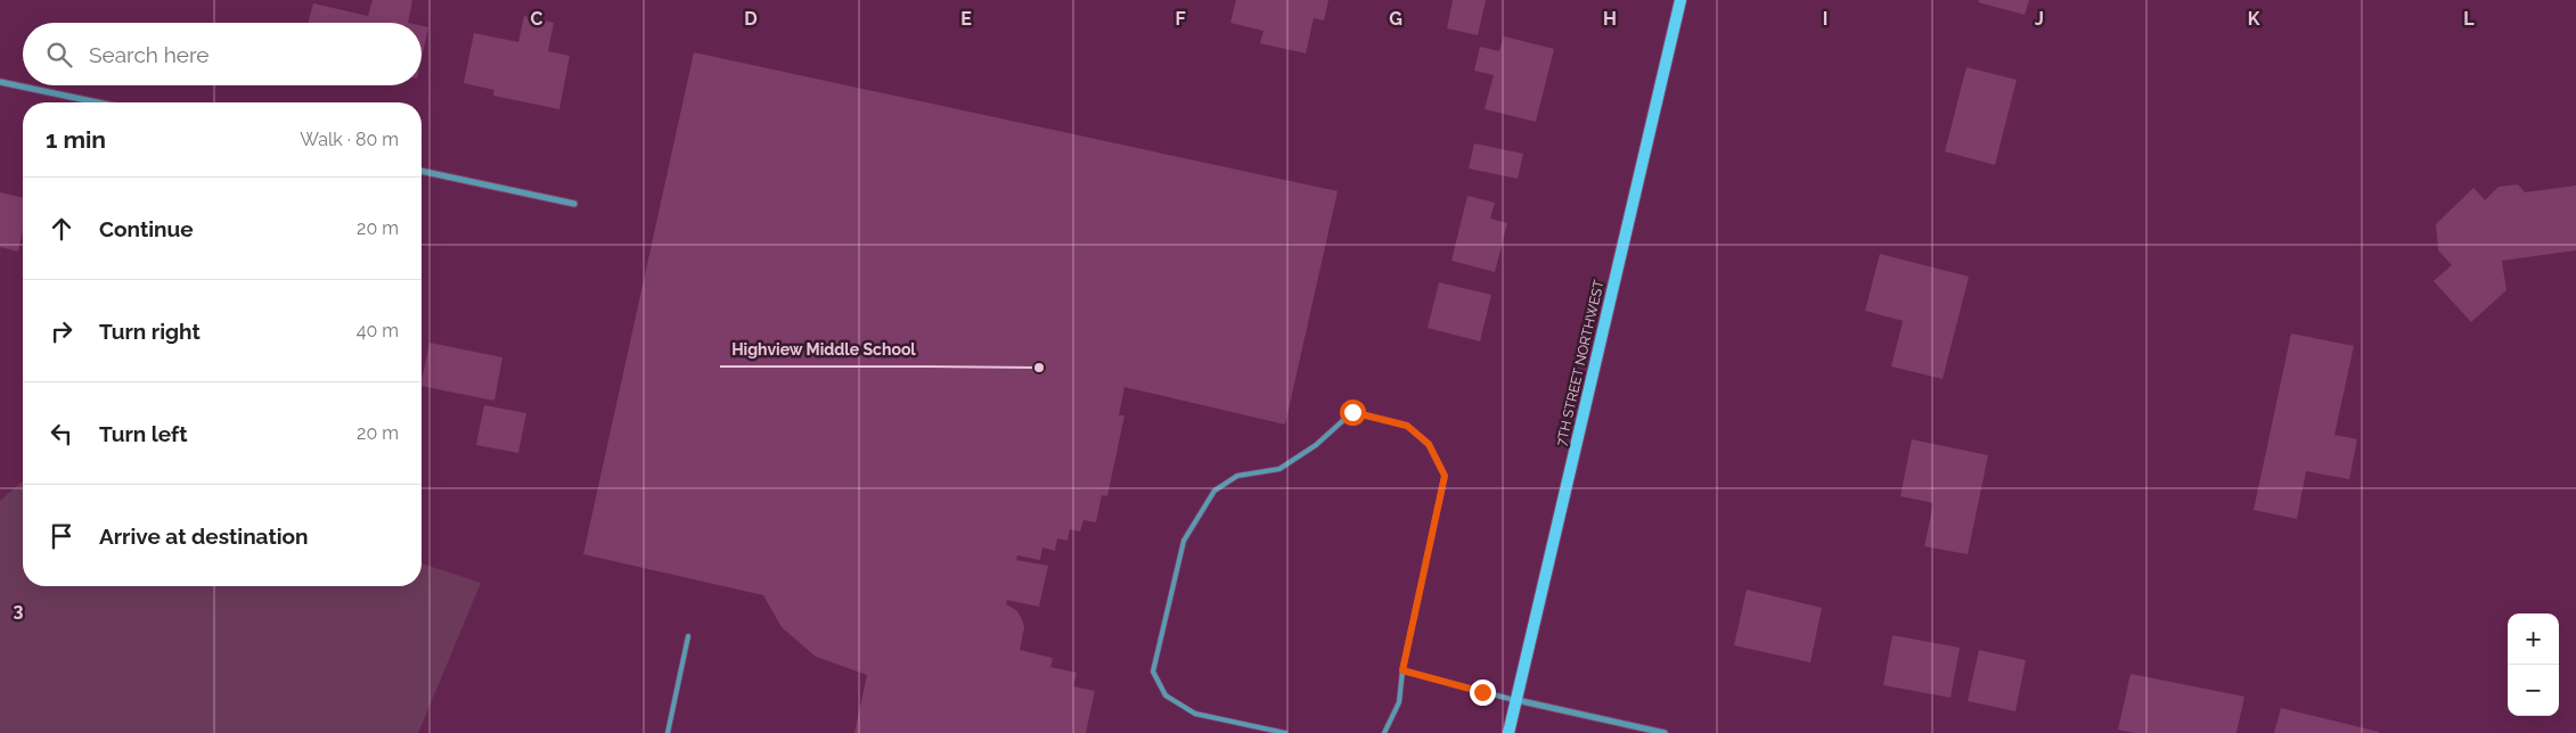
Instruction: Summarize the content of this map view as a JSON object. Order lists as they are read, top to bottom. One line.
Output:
{"streets":{"street":["7TH STREET NORTHWEST"]},"places":["Highview Middle School"],"page":{"search":"Search here","heading":["1 min","Walk · 80 m"],"list":[["Continue","20 m"],["Turn right","40 m"],["Turn left","20 m"],"Arrive at destination"],"map_buttons":["+","−"]},"grid":{"columns":["C","D","E","F","G","H","I","J","K","L"],"rows":["3"]}}
